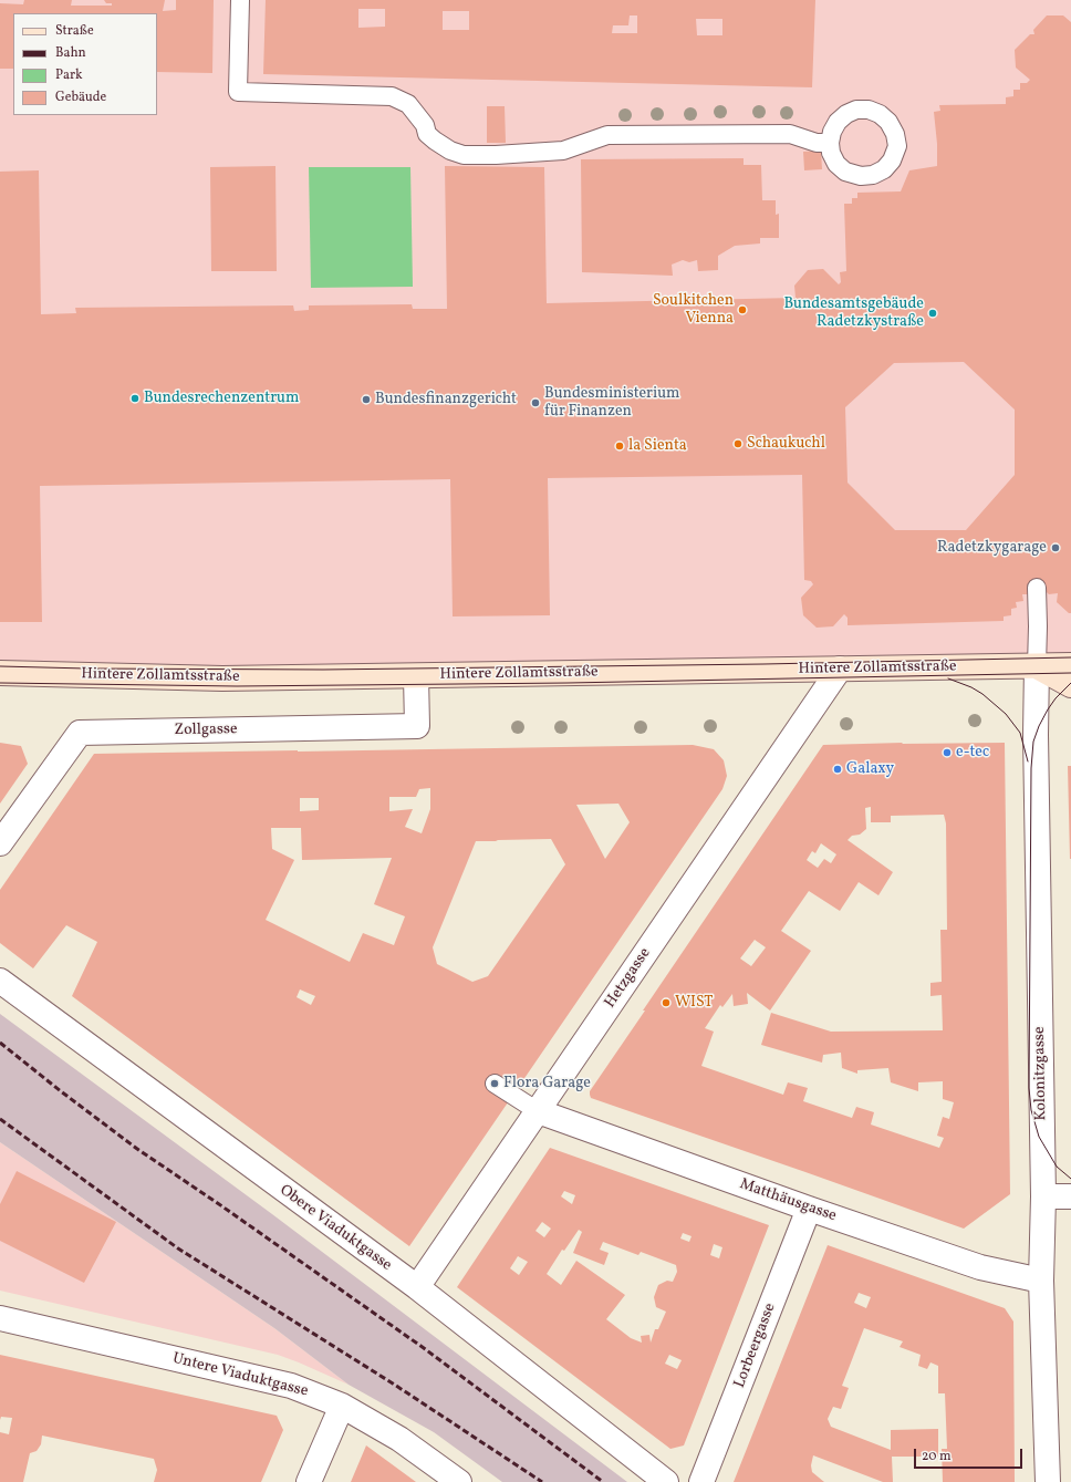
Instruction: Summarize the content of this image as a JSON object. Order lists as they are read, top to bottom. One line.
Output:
{"streets":{"street":["Hintere Zollamtsstraße","Zollgasse","Hetzgasse","Kolonitzgasse","Matthäusgasse","Obere Viaduktgasse","Lorbeergasse","Untere Viaduktgasse"]},"crossings":[["Hintere Zollamtsstraße","Zollgasse"],["Hintere Zollamtsstraße","Hetzgasse"],["Hintere Zollamtsstraße","Kolonitzgasse"],["Hetzgasse","Matthäusgasse"],["Hetzgasse","Obere Viaduktgasse"],["Kolonitzgasse","Matthäusgasse"],["Matthäusgasse","Lorbeergasse"]],"places":["Soulkitchen Vienna","Bundesamtsgebäude Radetzkystraße","Bundesrechenzentrum","Bundesfinanzgericht","Bundesministerium für Finanzen","Schaukuchl","la Sienta","Radetzkygarage","e-tec","Galaxy","WIST","Flora Garage"],"legend":["Straße","Bahn","Park","Gebäude"],"scale_bar":"20 m"}
